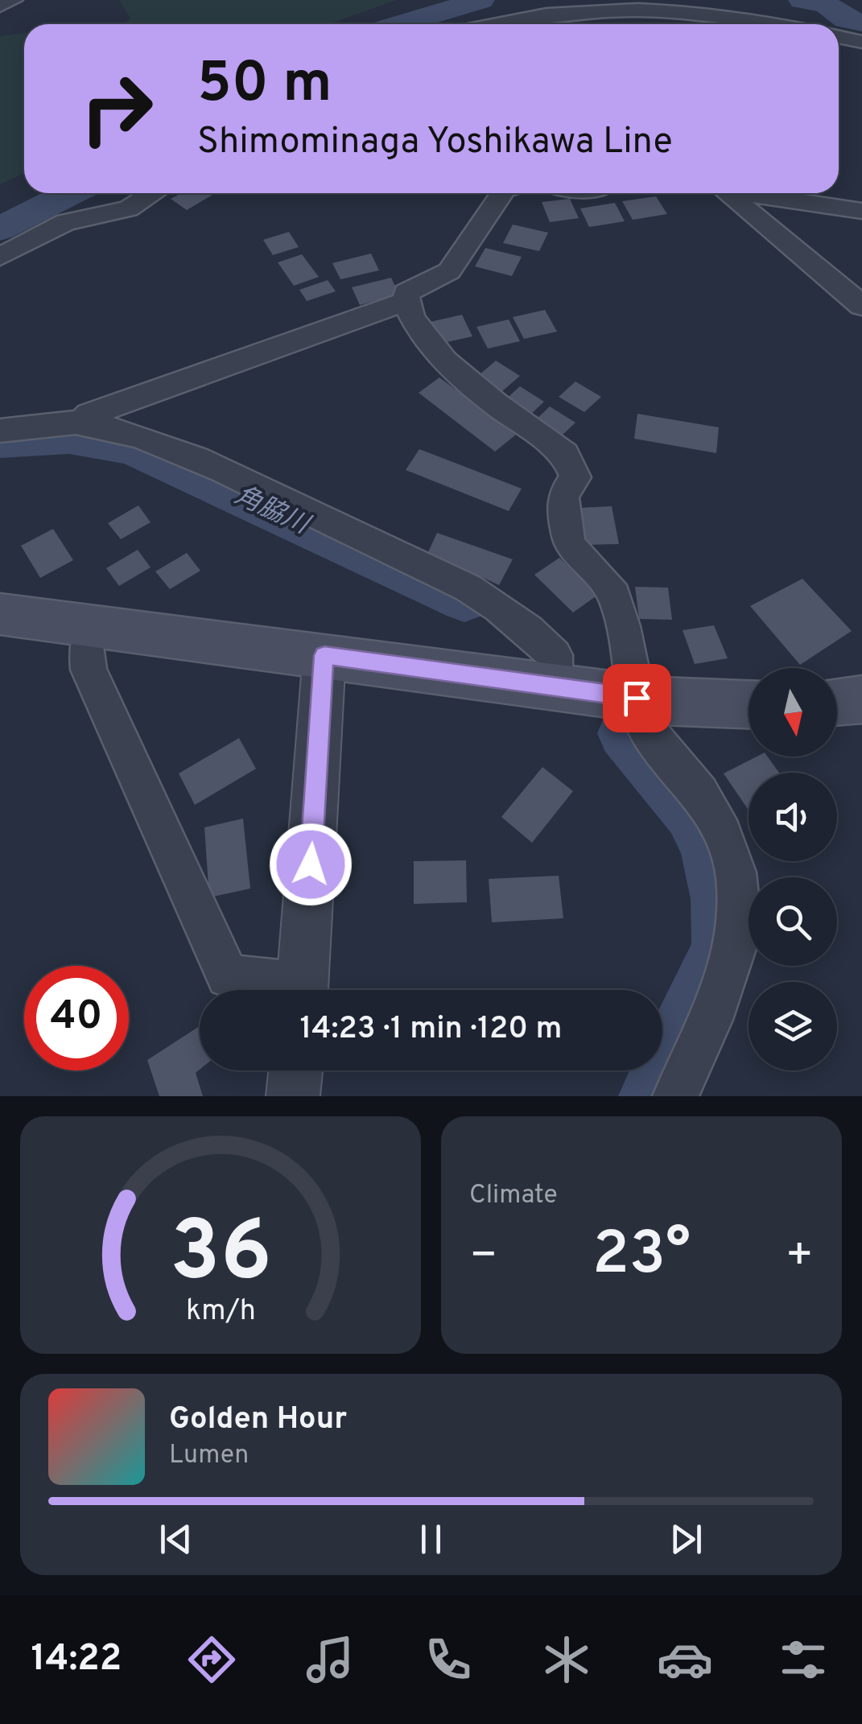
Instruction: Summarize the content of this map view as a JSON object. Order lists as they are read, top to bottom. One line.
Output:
{"water":["角脇川"],"north":"bottom","page":{"turn":["50 m","Shimominaga Yoshikawa Line"],"limit":"40","trip":"14:23 · 1 min · 120 m","tile":"Climate","heat":["−","23°","+"],"song":["Golden Hour","Lumen"],"tabs":"14:22","gauge":["36","km/h"]}}
